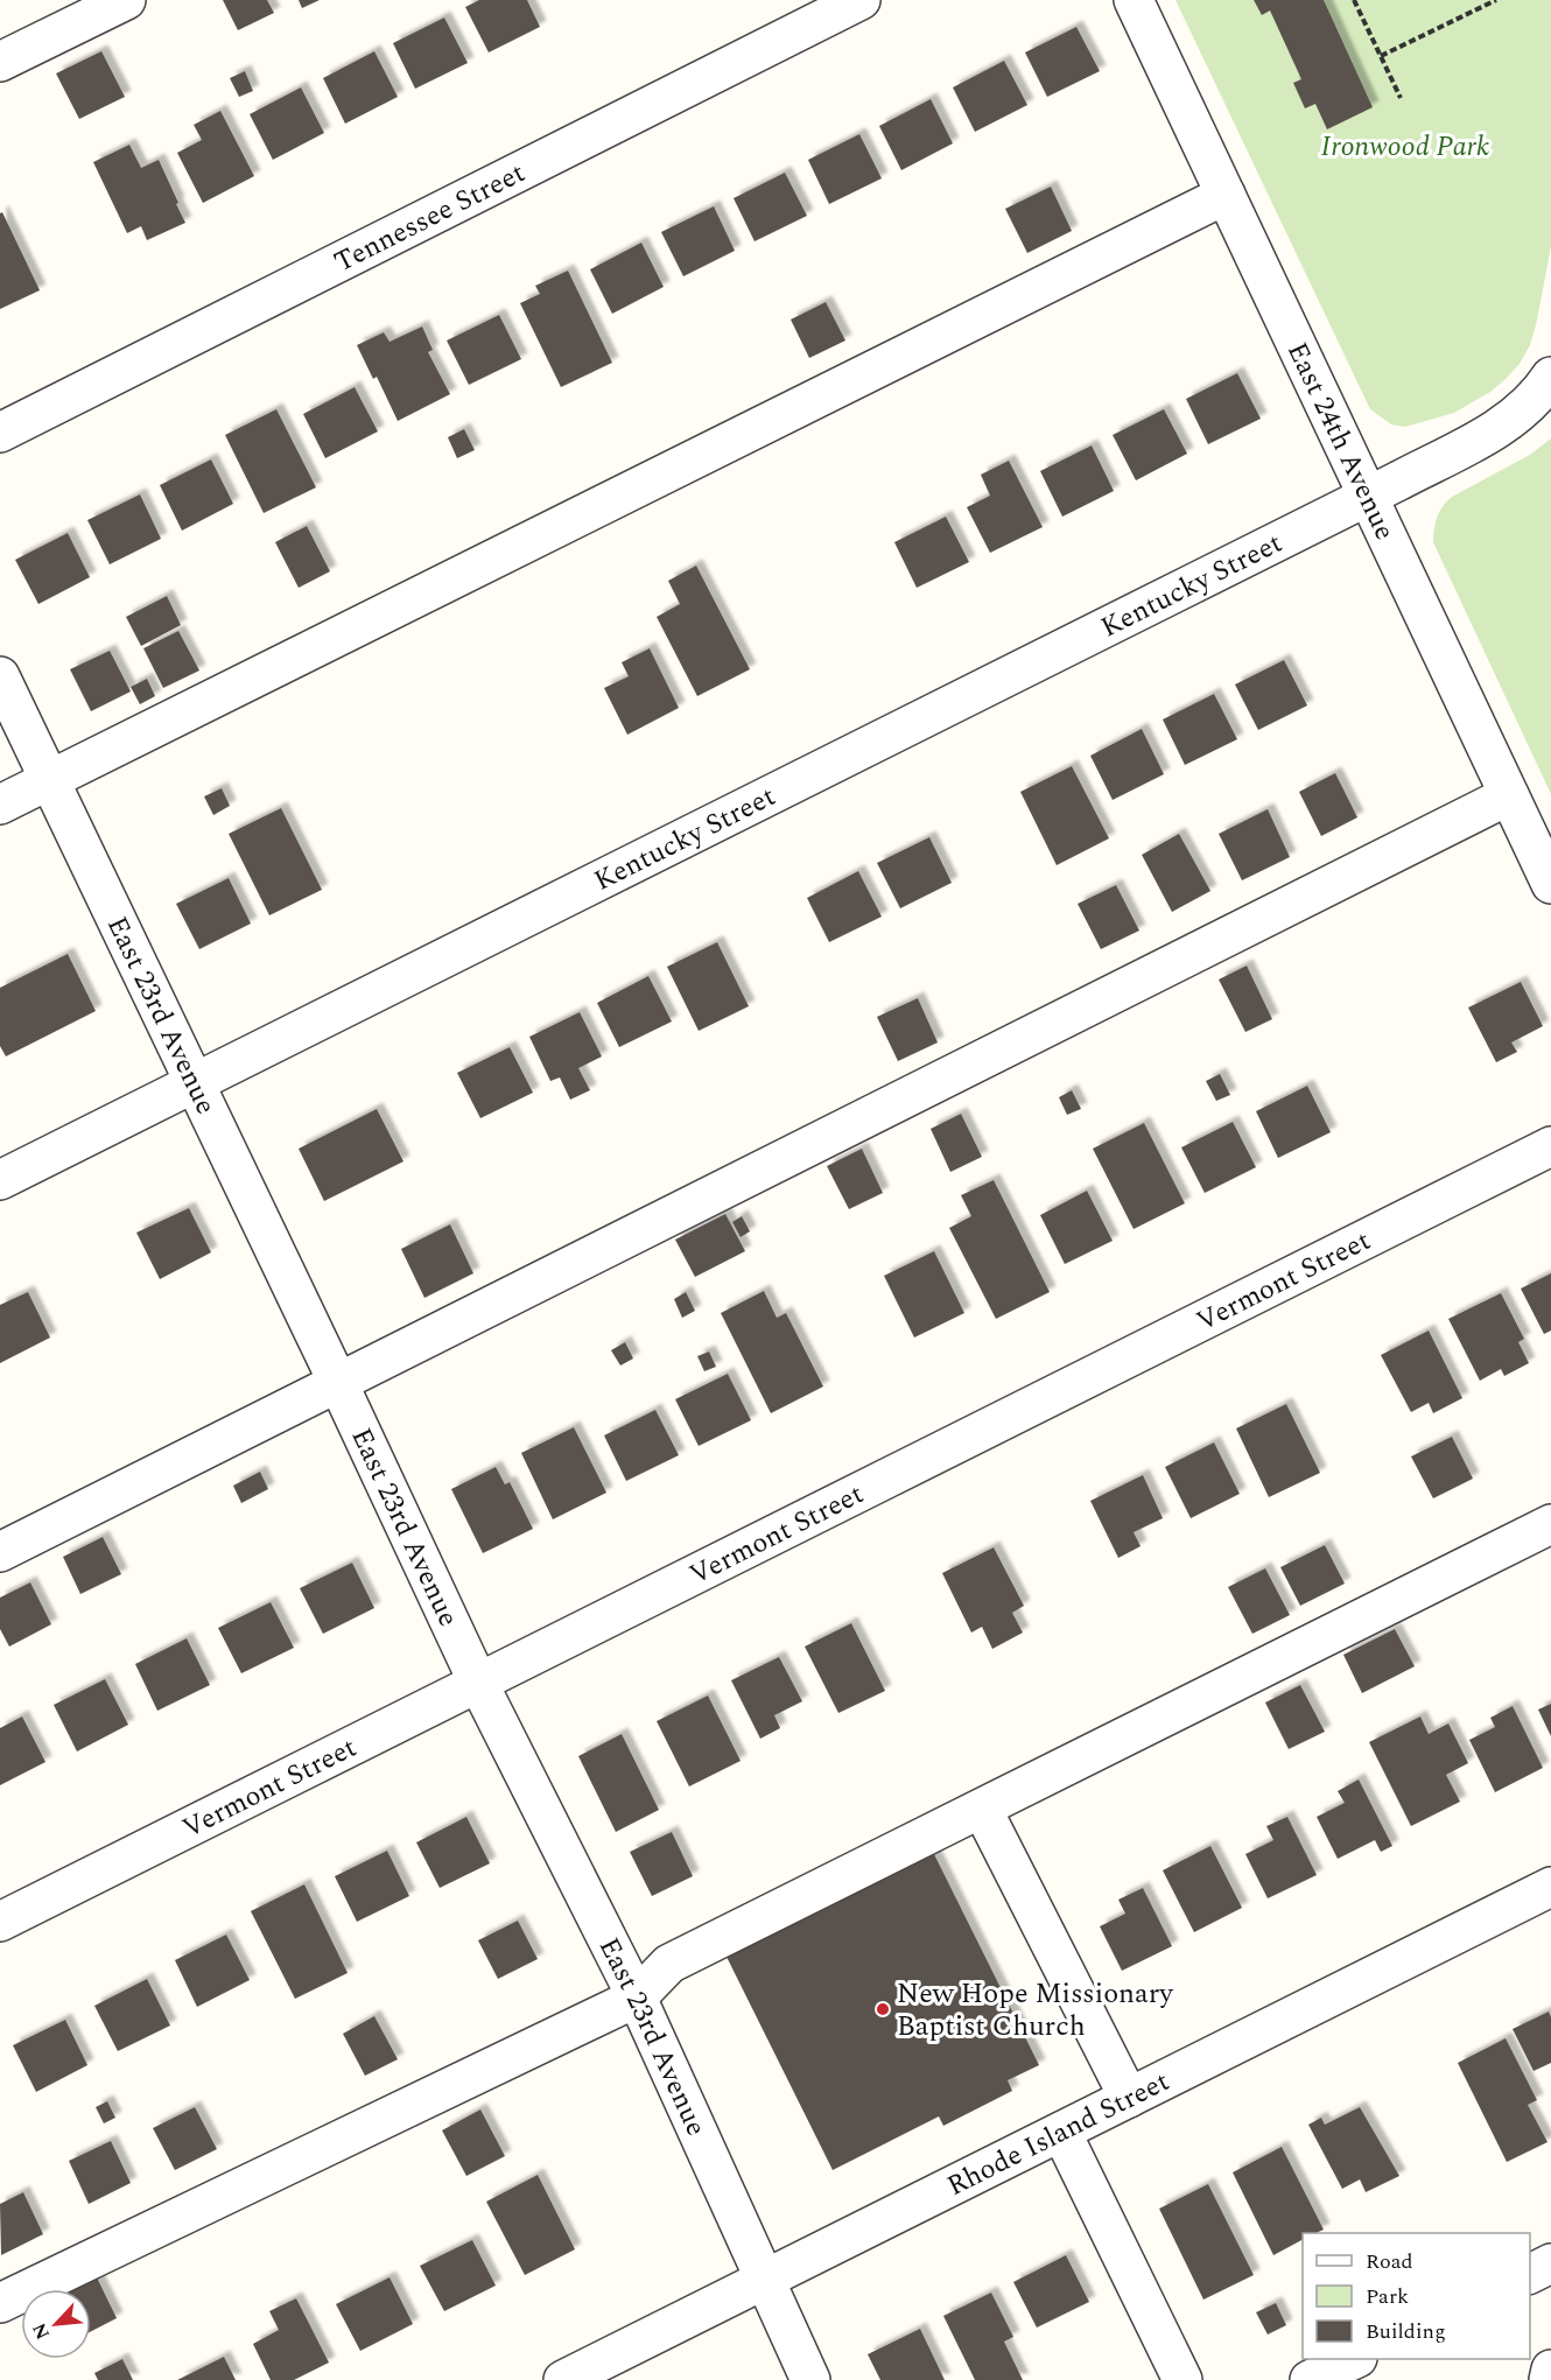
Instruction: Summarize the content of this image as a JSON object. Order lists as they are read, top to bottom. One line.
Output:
{"streets":{"street":["Tennessee Street","East 24th Avenue","Kentucky Street","East 23rd Avenue","Vermont Street","Rhode Island Street"]},"crossings":[["East 24th Avenue","Kentucky Street"],["Kentucky Street","East 23rd Avenue"],["East 23rd Avenue","Vermont Street"],["East 23rd Avenue","Rhode Island Street"]],"parks":["Ironwood Park"],"places":["New Hope Missionary Baptist Church"],"legend":["Road","Park","Building"],"north":"bottom left"}
